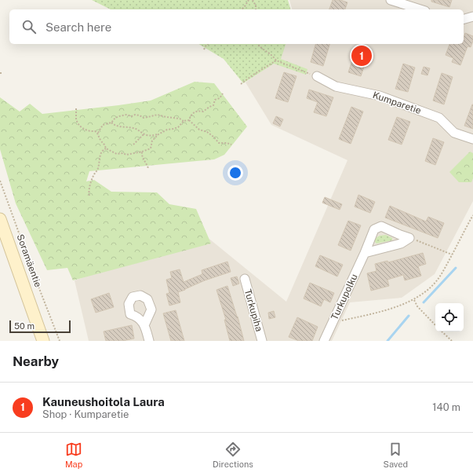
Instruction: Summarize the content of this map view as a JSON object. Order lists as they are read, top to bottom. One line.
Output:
{"streets":{"street":["Kumparetie","Soramäentie","Turkupolku","Turkupiha"]},"scale_bar":"50 m","page":{"search":"Search here","pins":"1","scale":"50 m","heading":"Nearby","list":[{"mark":"1","name":"Kauneushoitola Laura","note":"Shop · Kumparetie","value":"140 m"}],"nav":["Map","Directions","Saved"]}}
